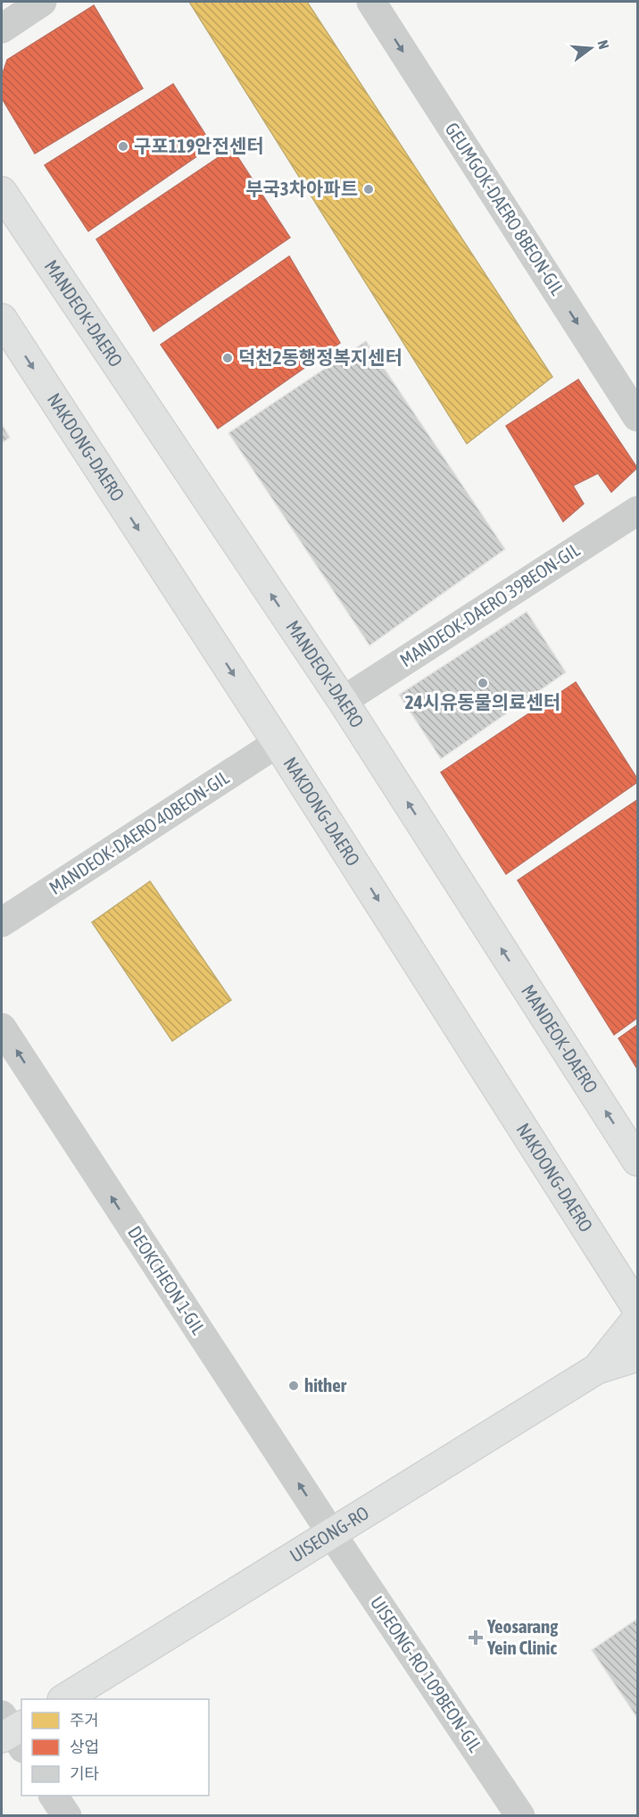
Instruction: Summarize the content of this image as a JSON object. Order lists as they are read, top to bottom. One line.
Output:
{"streets":{"main road":["MANDEOK-DAERO","NAKDONG-DAERO","UISEONG-RO"],"street":["GEUMGOK-DAERO 8BEON-GIL","MANDEOK-DAERO 39BEON-GIL","MANDEOK-DAERO 40BEON-GIL","DEOKCHEON 1-GIL","UISEONG-RO 109BEON-GIL"]},"crossings":[["MANDEOK-DAERO","MANDEOK-DAERO 39BEON-GIL"],["NAKDONG-DAERO","MANDEOK-DAERO 40BEON-GIL"],["DEOKCHEON 1-GIL","UISEONG-RO"],["DEOKCHEON 1-GIL","UISEONG-RO 109BEON-GIL"],["UISEONG-RO","UISEONG-RO 109BEON-GIL"]],"one_way":["GEUMGOK-DAERO 8BEON-GIL","MANDEOK-DAERO","NAKDONG-DAERO","DEOKCHEON 1-GIL"],"places":{"other":["구포119안전센터","부국3차아파트","덕천2동행정복지센터","24시유동물의료센터","hither"],"health":["Yeosarang Yein Clinic"]},"legend":["주거","상업","기타"],"north":"right"}
